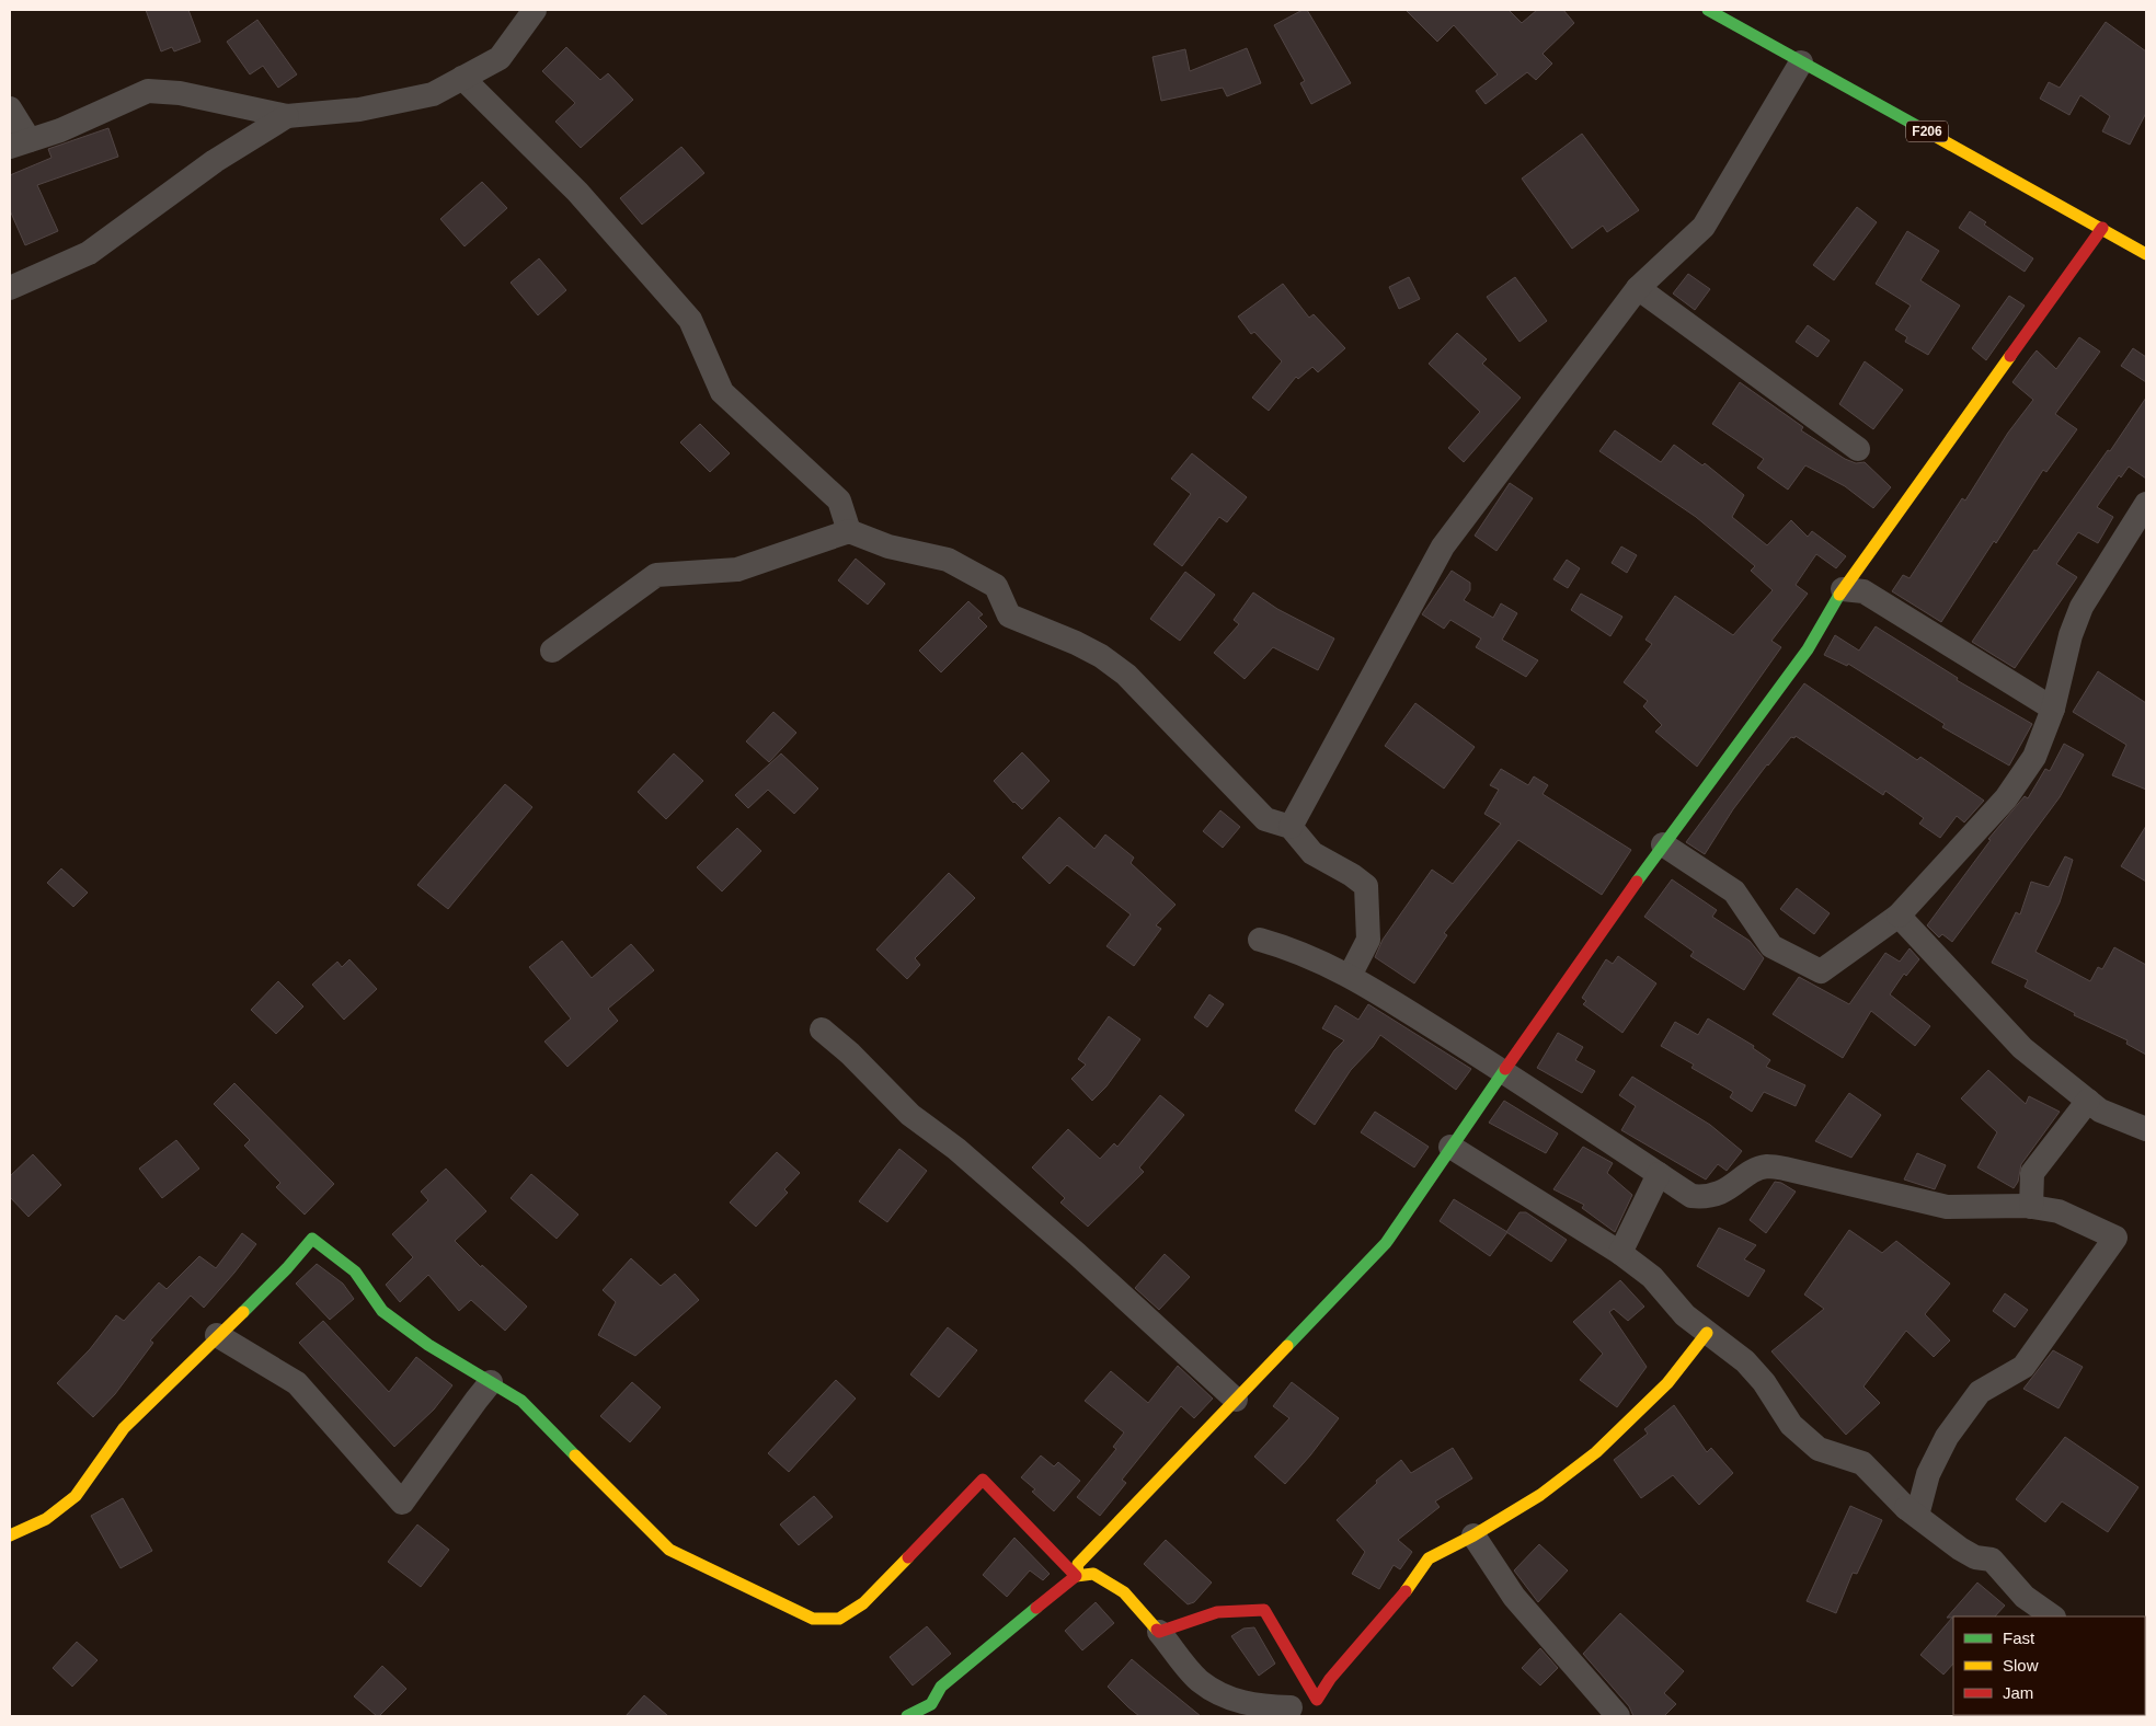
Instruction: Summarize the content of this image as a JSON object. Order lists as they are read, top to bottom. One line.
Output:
{"streets":{"street":["F206"]},"legend":["Fast","Slow","Jam"]}
